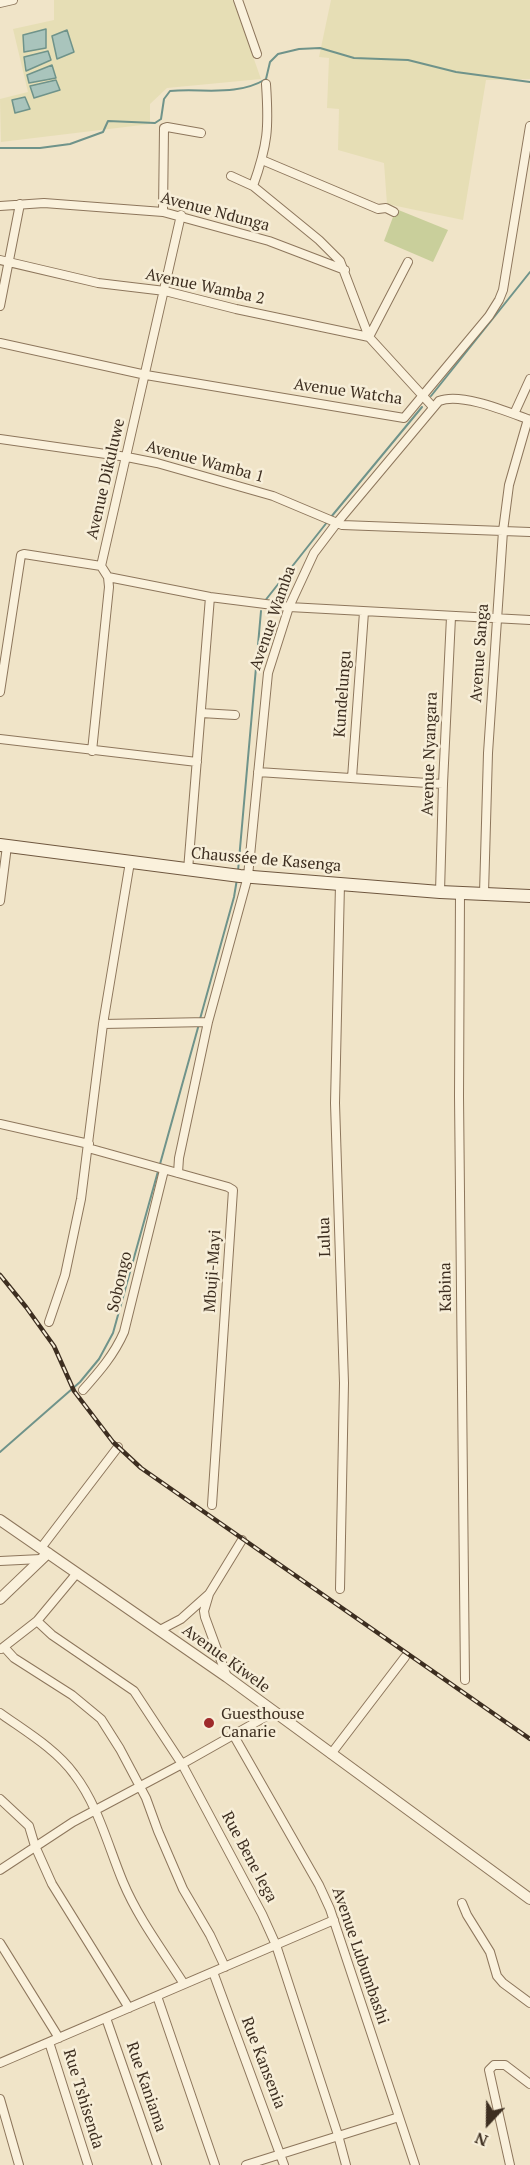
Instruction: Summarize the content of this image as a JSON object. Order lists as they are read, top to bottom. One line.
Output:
{"streets":{"main road":["Chaussée de Kasenga"],"street":["Avenue Ndunga","Avenue Wamba 2","Avenue Watcha","Avenue Wamba 1","Avenue Dikuluwe","Avenue Wamba","Avenue Sanga","Kundelungu","Avenue Nyangara","Lulua","Mbuji-Mayi","Sobongo","Kabina","Avenue Kiwele","Rue Bene lega","Avenue Lubumbashi","Rue Kansenia","Rue Kaniama","Rue Tshisenda"]},"crossings":[["Avenue Ndunga","Avenue Dikuluwe"],["Avenue Wamba 2","Avenue Dikuluwe"],["Avenue Watcha","Avenue Dikuluwe"],["Avenue Wamba 1","Avenue Dikuluwe"],["Avenue Wamba 1","Avenue Wamba"],["Avenue Wamba 1","Avenue Sanga"],["Avenue Wamba","Chaussée de Kasenga"],["Avenue Wamba","Mbuji-Mayi"],["Avenue Sanga","Chaussée de Kasenga"],["Avenue Nyangara","Chaussée de Kasenga"],["Chaussée de Kasenga","Lulua"],["Chaussée de Kasenga","Kabina"],["Mbuji-Mayi","Sobongo"]],"places":["Guesthouse Canarie"],"north":"bottom"}
